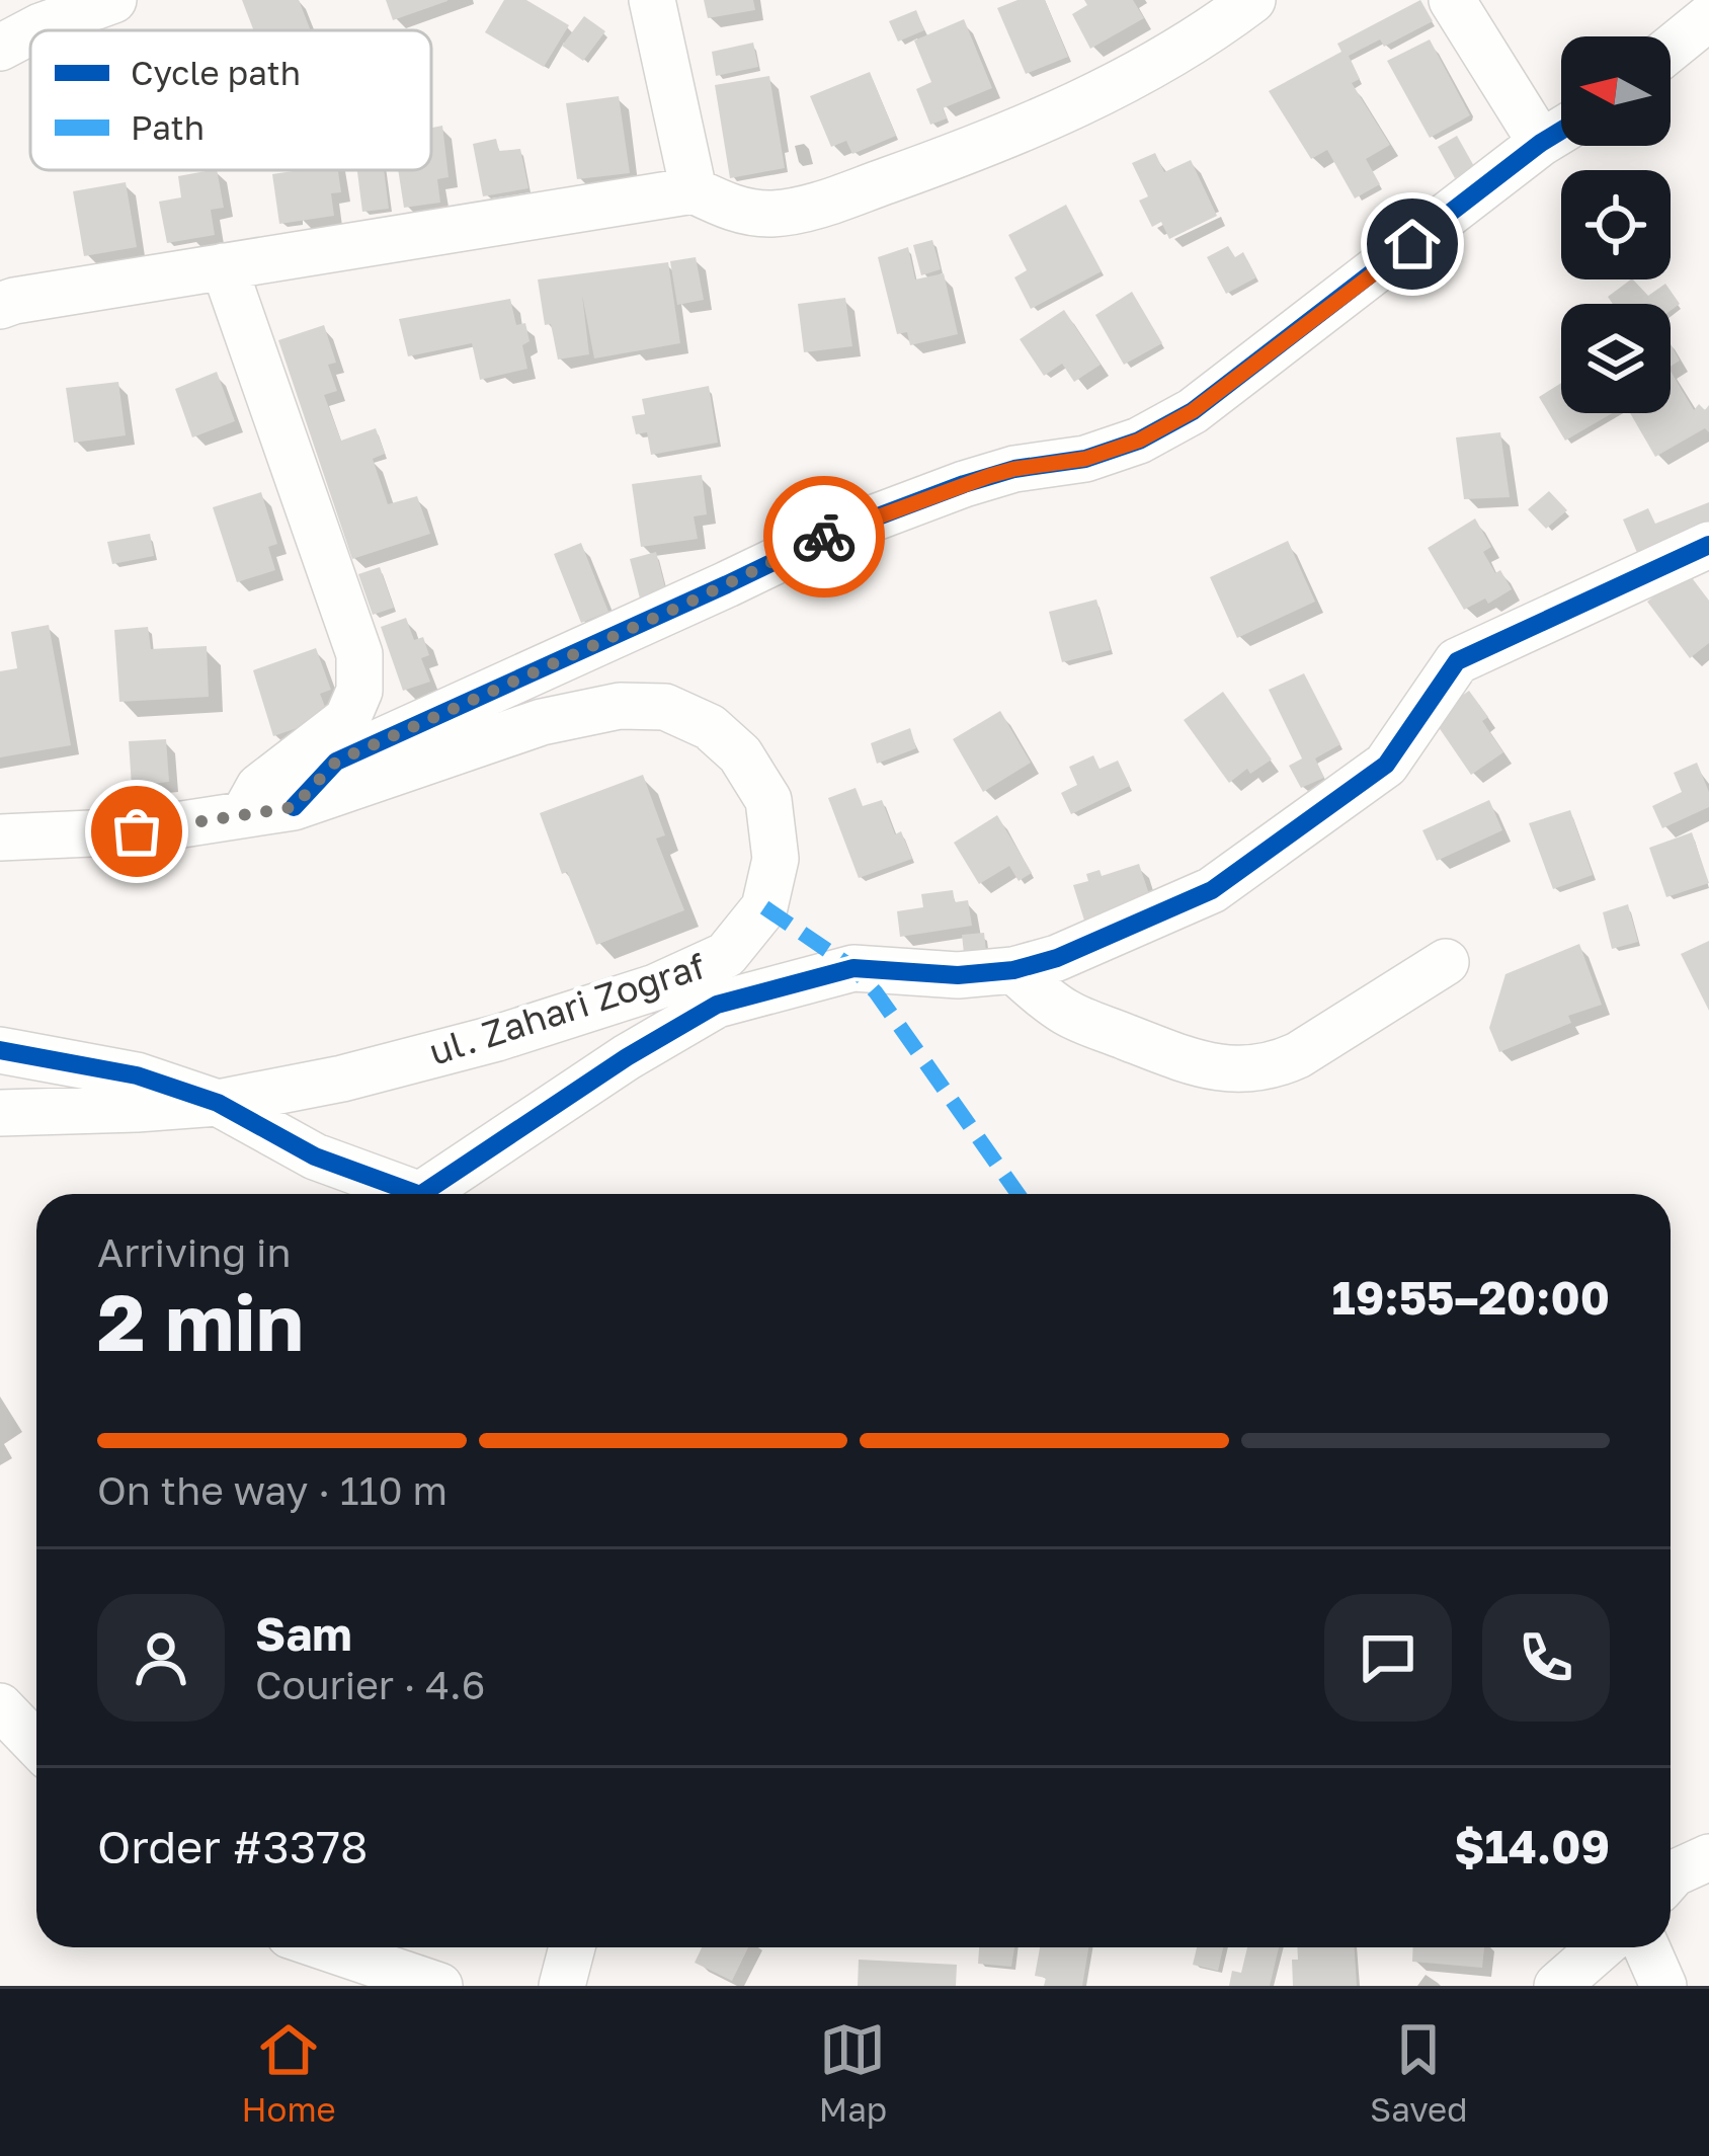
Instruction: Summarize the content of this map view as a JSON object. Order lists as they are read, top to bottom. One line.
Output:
{"streets":{"street":["ul. Zahari Zograf"]},"legend":["Cycle path","Path"],"north":"left","page":{"heading":["2 min","Arriving in","19:55–20:00"],"panel":["Sam","Courier · 4.6","Order #3378","$14.09"],"bar":"On the way · 110 m","tabs":["Home","Map","Saved"]}}
